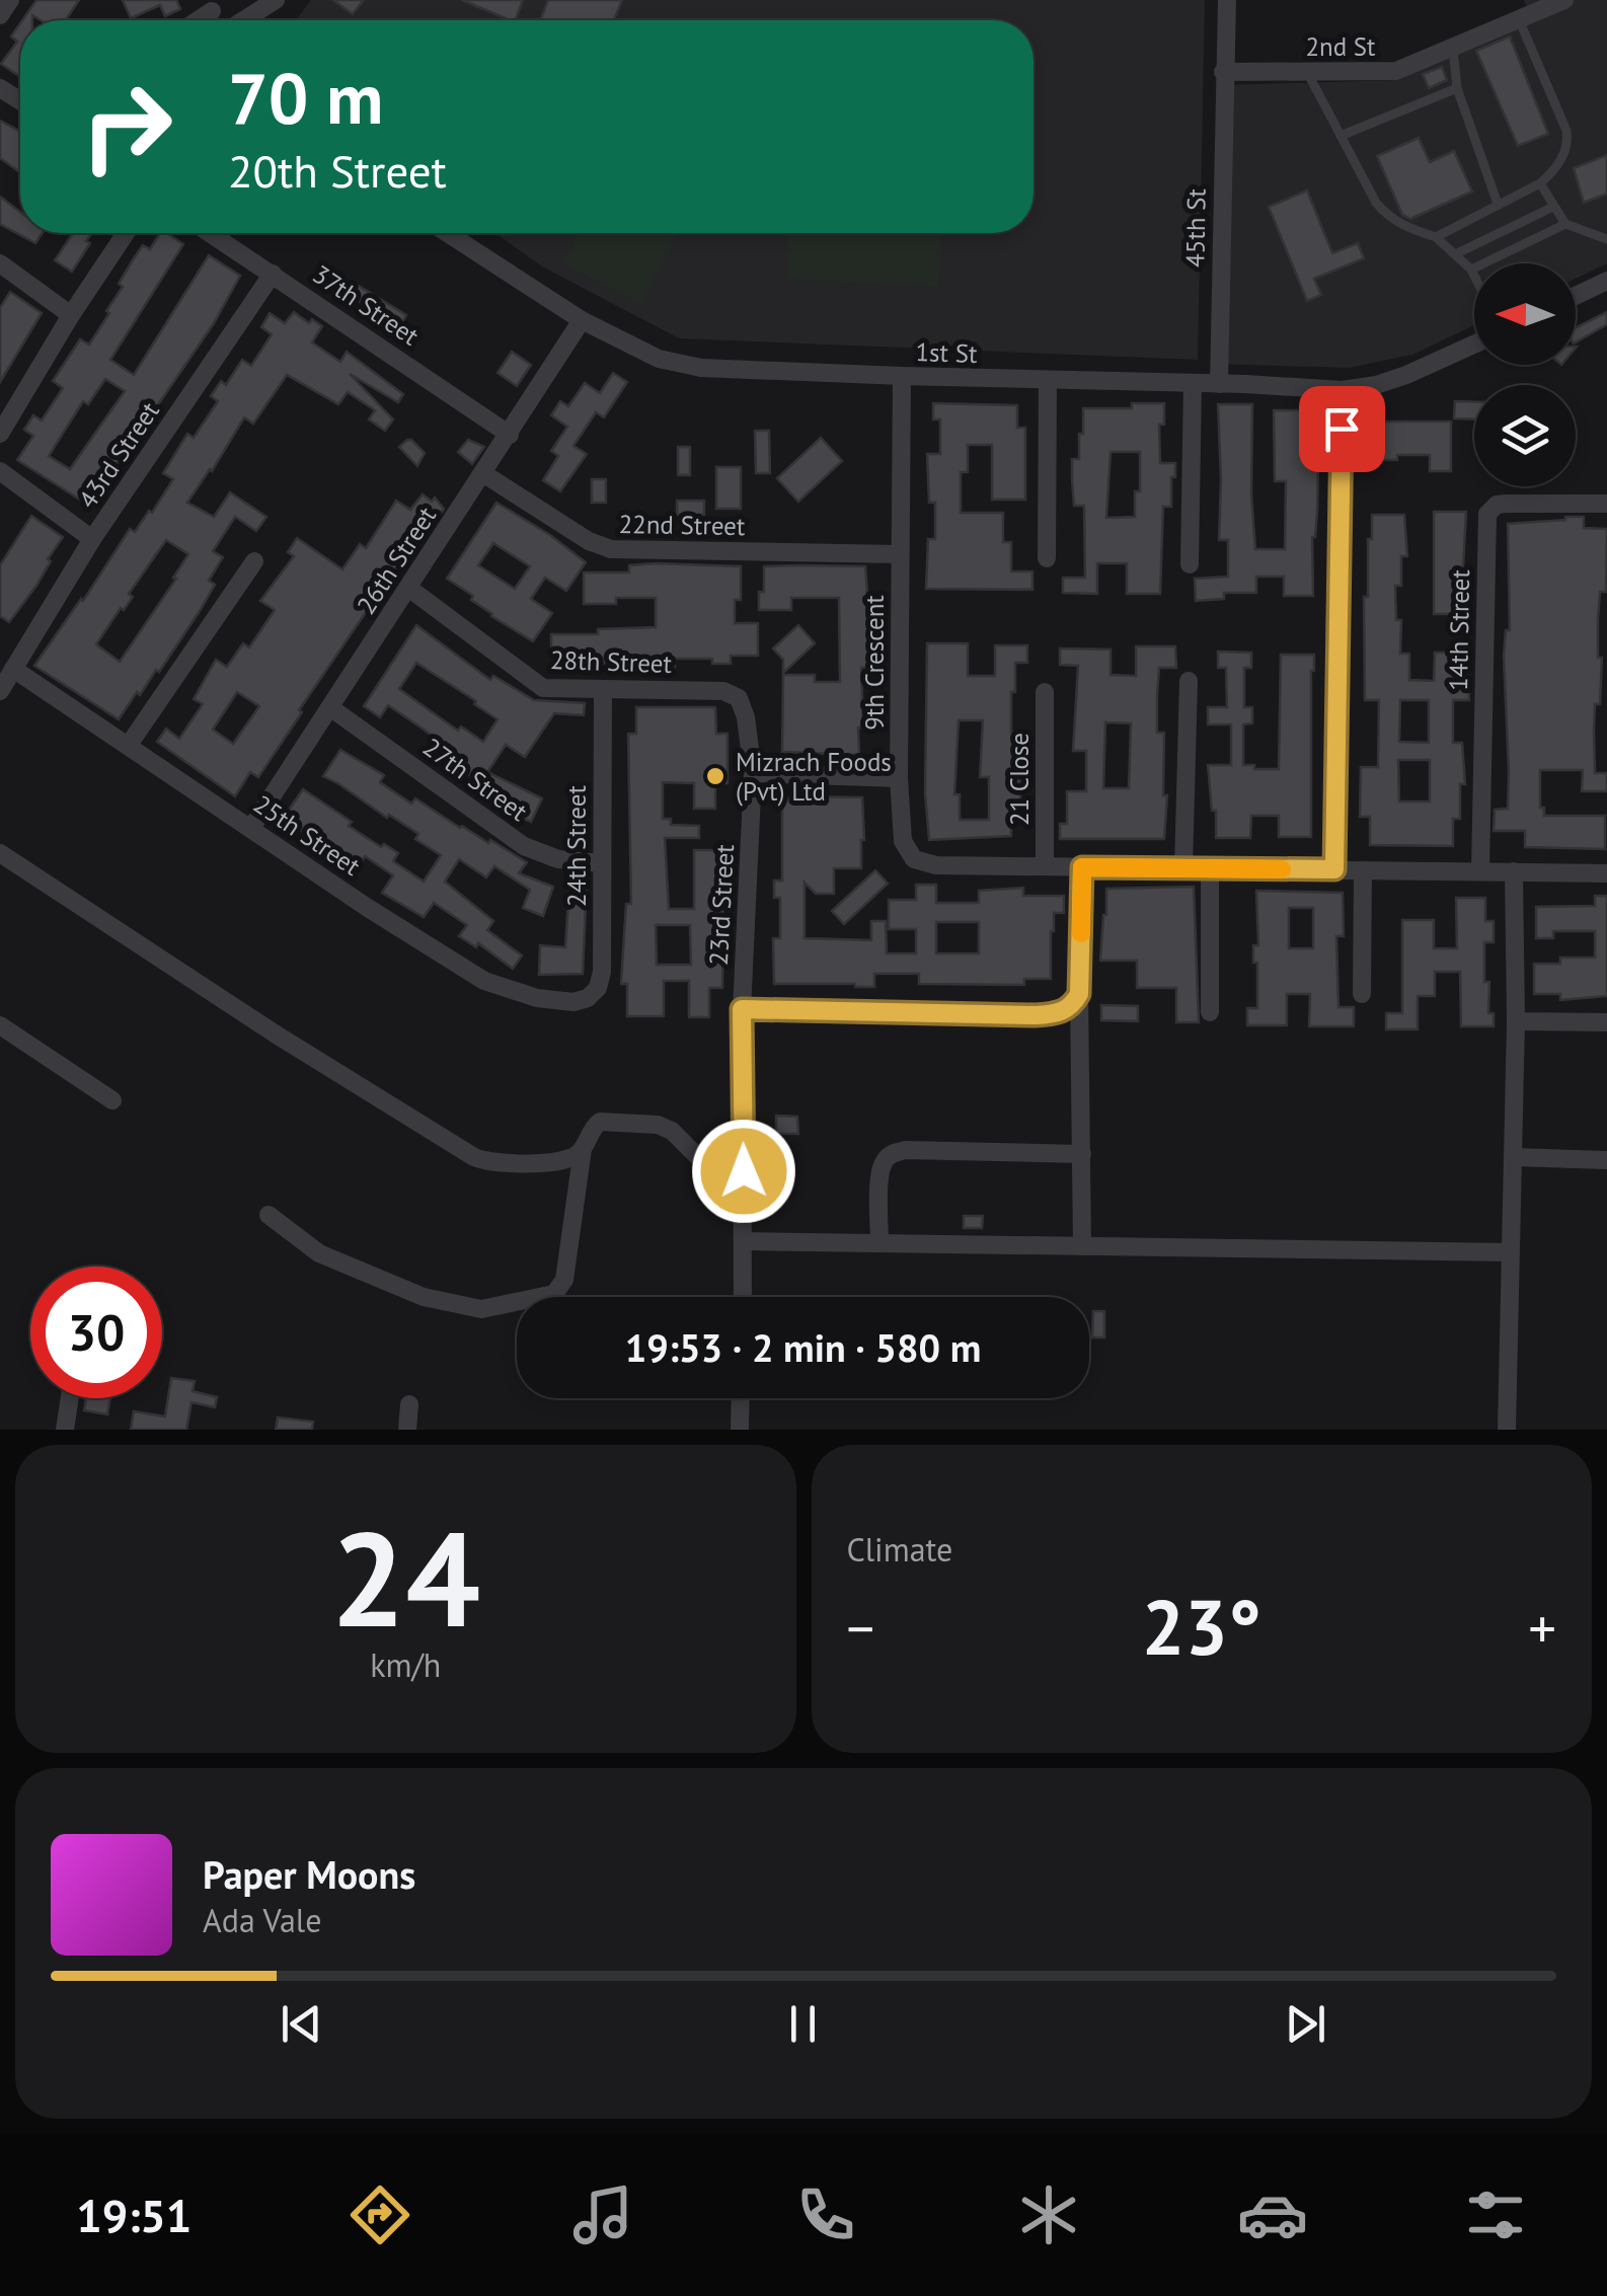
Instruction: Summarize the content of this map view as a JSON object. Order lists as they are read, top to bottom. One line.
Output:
{"streets":{"street":["2nd St","45th St","37th Street","1st St","43rd Street","22nd Street","26th Street","14th Street","28th Street","9th Crescent","27th Street","21 Close","25th Street","24th Street","23rd Street"]},"crossings":[["2nd St","45th St"],["45th St","1st St"],["37th Street","43rd Street"],["37th Street","26th Street"],["1st St","26th Street"],["1st St","9th Crescent"],["43rd Street","25th Street"],["22nd Street","26th Street"],["22nd Street","9th Crescent"],["26th Street","28th Street"],["26th Street","27th Street"],["26th Street","25th Street"],["14th Street","9th Crescent"],["28th Street","24th Street"],["28th Street","23rd Street"],["9th Crescent","21 Close"],["27th Street","24th Street"],["25th Street","24th Street"]],"places":["Mizrach Foods (Pvt) Ltd"],"north":"left","page":{"turn":["70 m","20th Street"],"limit":"30","trip":"19:53 · 2 min · 580 m","tile":[["24","km/h"],"Climate"],"heat":["−","23°","+"],"song":["Paper Moons","Ada Vale"],"tabs":"19:51"}}
